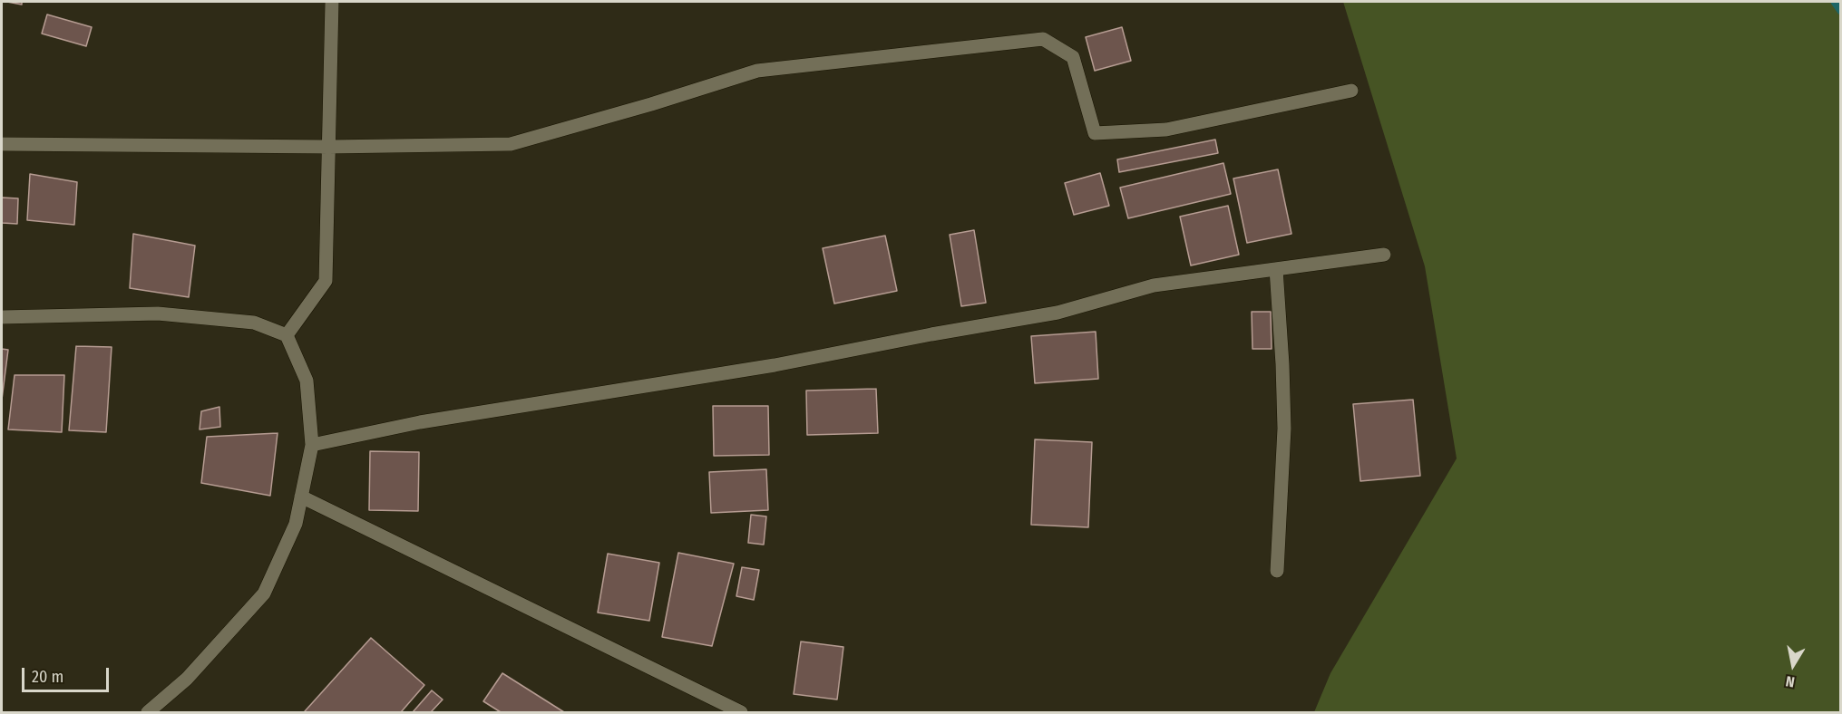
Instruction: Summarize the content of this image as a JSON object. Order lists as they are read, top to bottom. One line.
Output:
{"scale_bar":"20 m","north":"bottom"}
